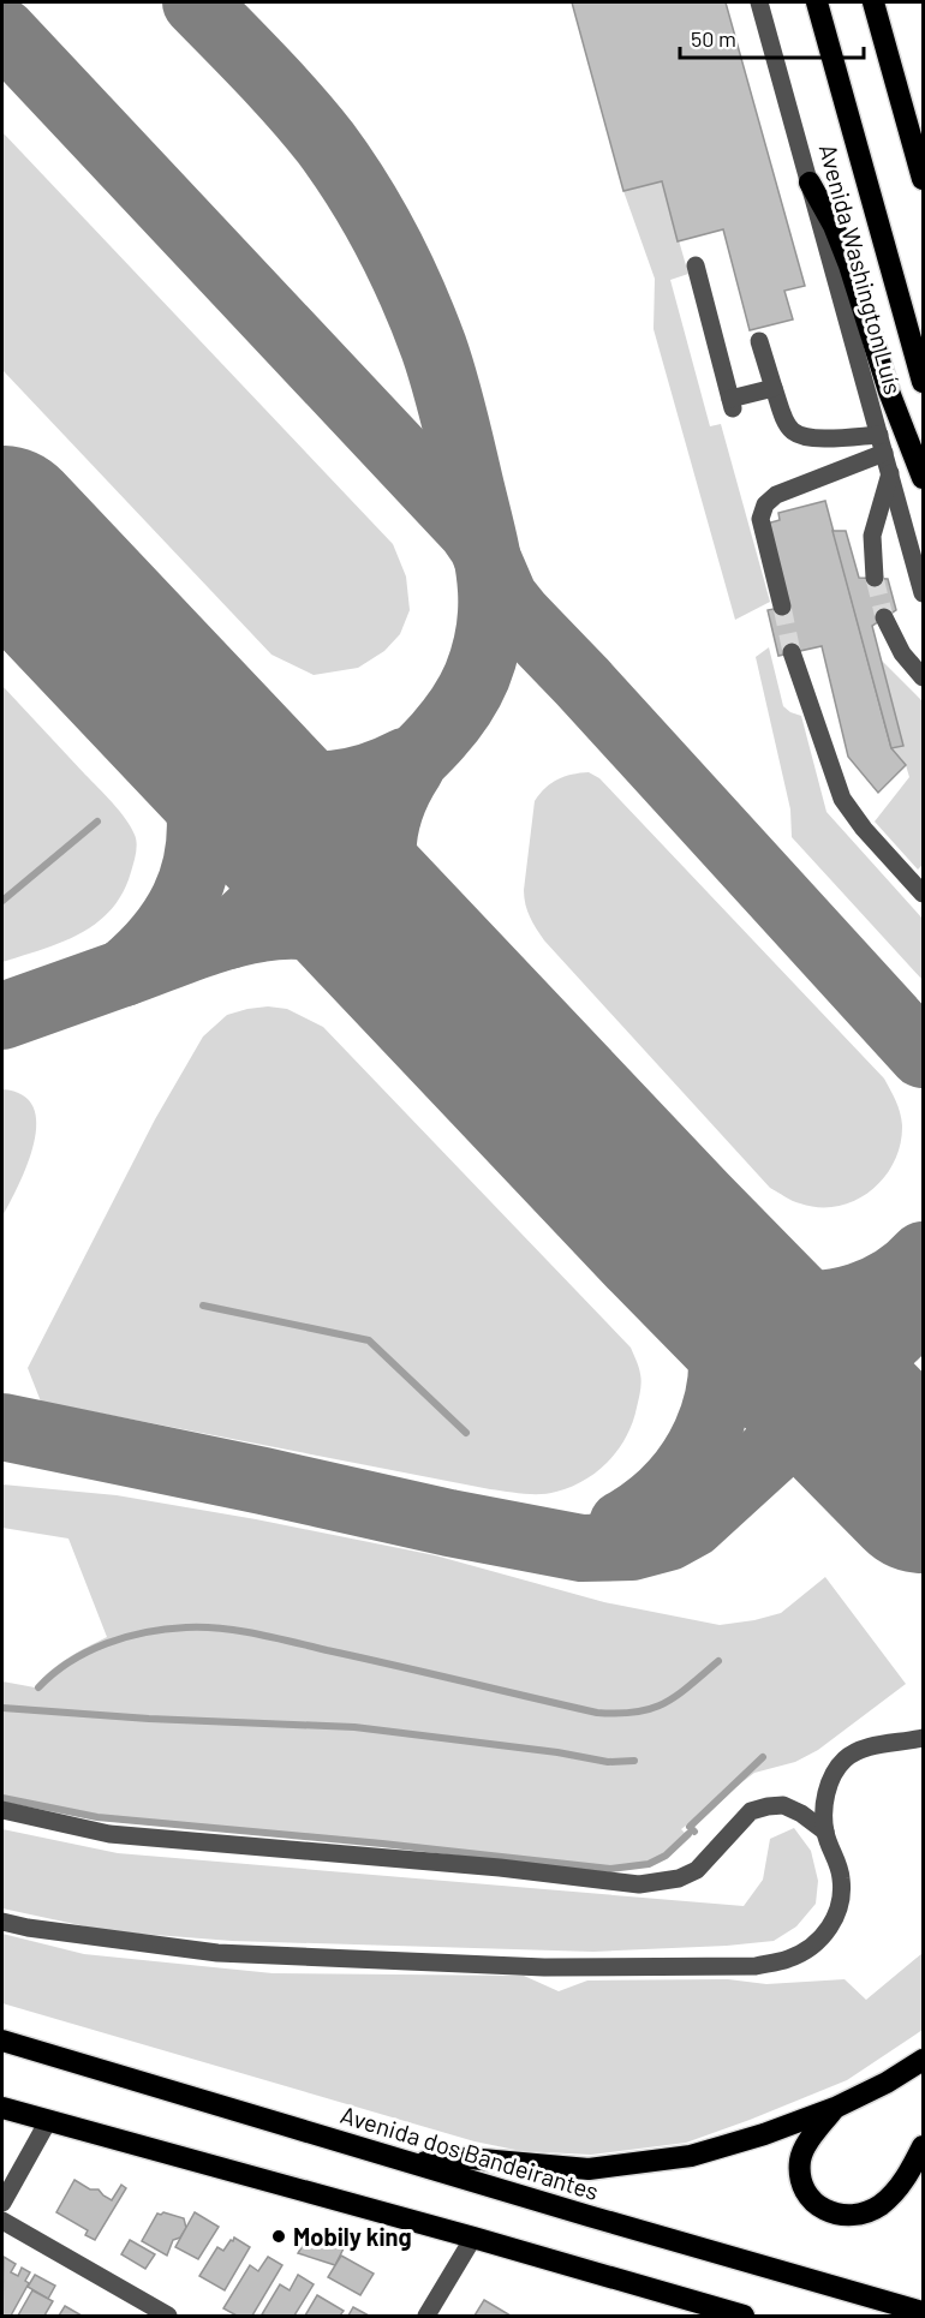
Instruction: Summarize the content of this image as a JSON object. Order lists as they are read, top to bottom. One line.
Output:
{"streets":{"highway":["Avenida Washington Luís","Avenida dos Bandeirantes"]},"places":["Mobily king"],"scale_bar":"50 m"}
